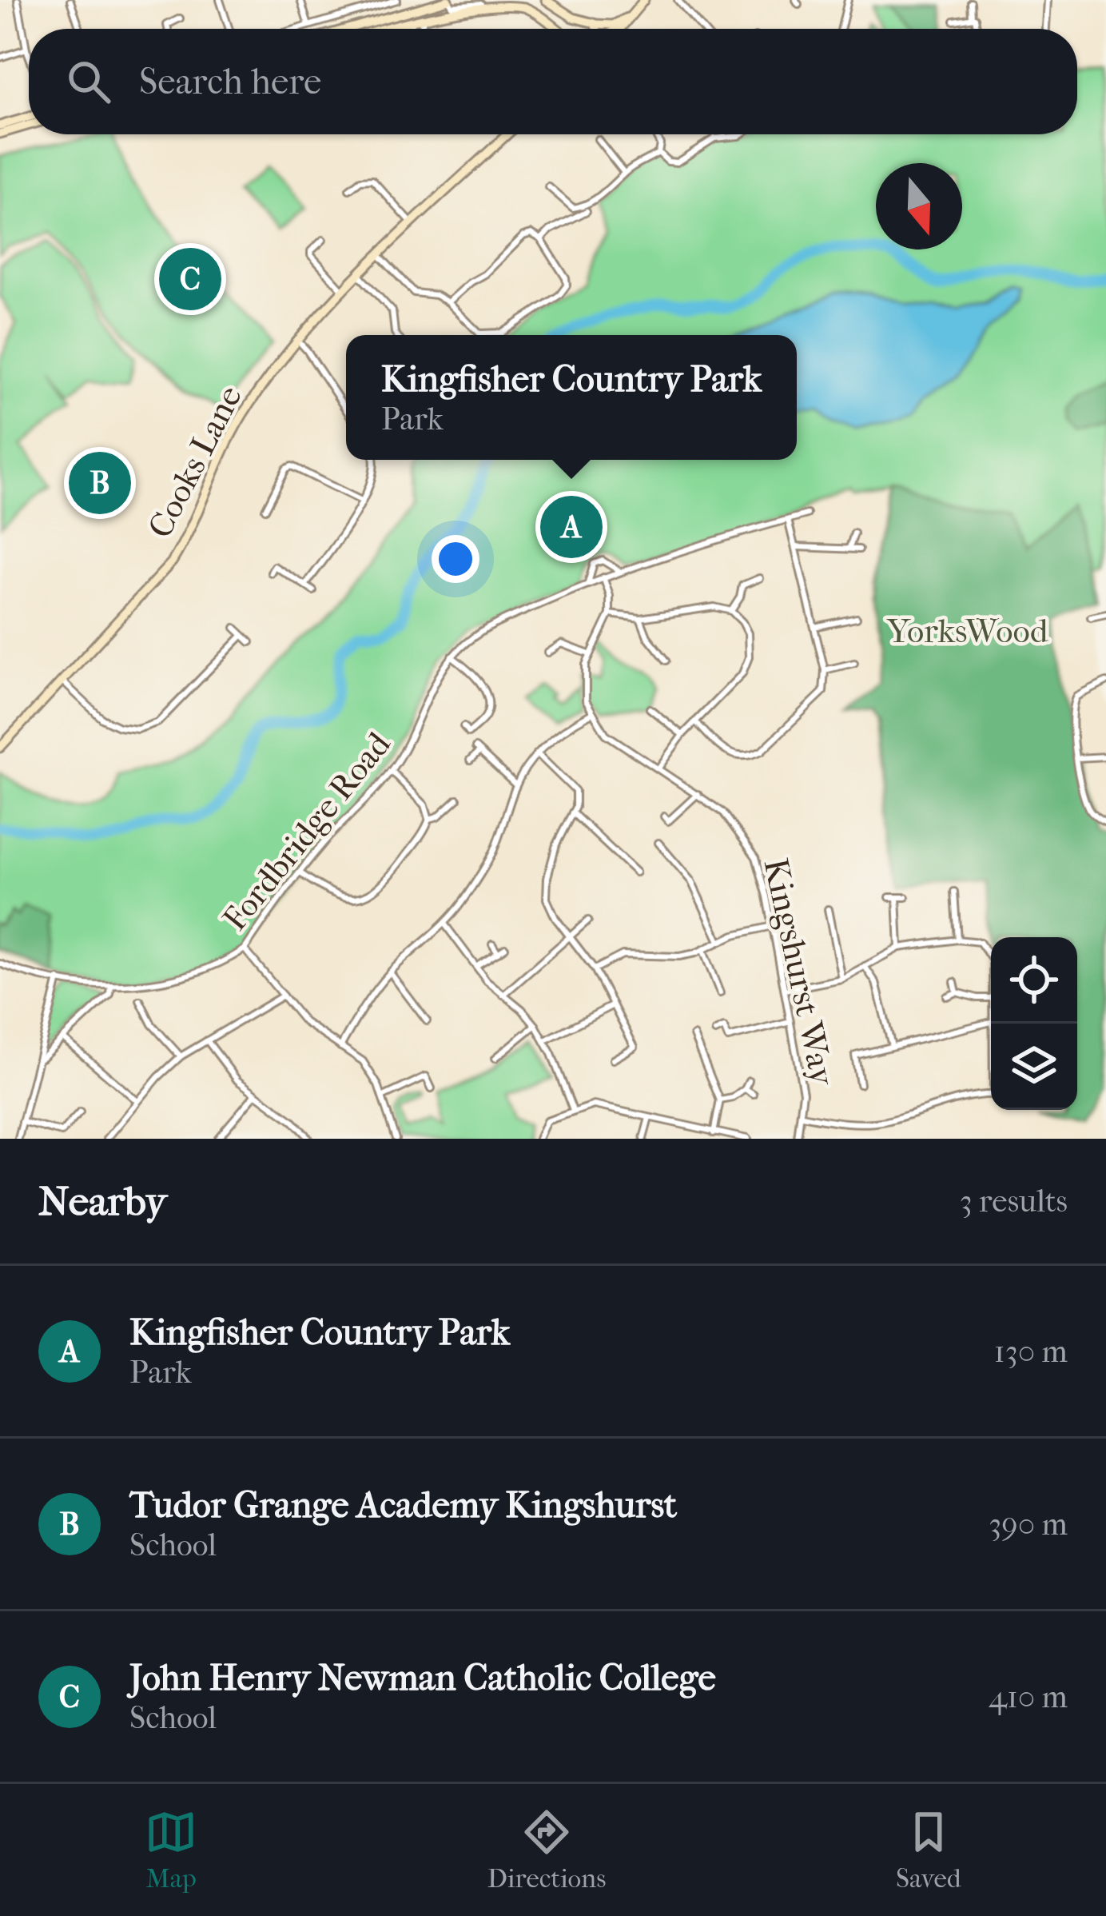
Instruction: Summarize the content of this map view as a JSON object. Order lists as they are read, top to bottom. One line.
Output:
{"streets":{"street":["Cooks Lane","Fordbridge Road","Kingshurst Way"]},"parks":["YorksWood"],"north":"bottom","page":{"search":"Search here","pins":["C","B","A"],"popup":["Kingfisher Country Park","Park"],"heading":["Nearby","3 results"],"list":[{"mark":"A","name":"Kingfisher Country Park","note":"Park","value":"130 m"},{"mark":"B","name":"Tudor Grange Academy Kingshurst","note":"School","value":"390 m"},{"mark":"C","name":"John Henry Newman Catholic College","note":"School","value":"410 m"}],"nav":["Map","Directions","Saved"]}}
